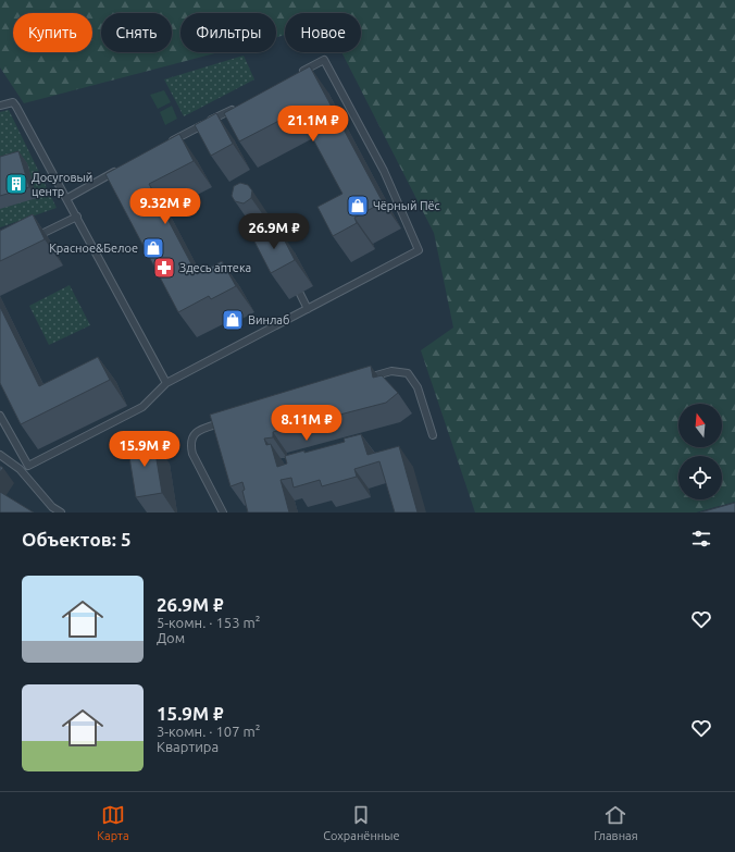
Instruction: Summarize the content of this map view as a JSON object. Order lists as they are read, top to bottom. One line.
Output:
{"places":{"building":["Досуговый центр"],"shop":["Чёрный Пёс","Красное&Белое","Винлаб"],"pharmacy":["Здесь аптека"]},"north":"top","page":{"chip":["Купить","Снять","Фильтры","Новое"],"price":["21.1M ₽","9.32M ₽","26.9M ₽","8.11M ₽","15.9M ₽"],"heading":"Объектов: 5","list":[{"name":"26.9M ₽","note":"5-комн. · 153 m² · Дом"},{"name":"15.9M ₽","note":"3-комн. · 107 m² · Квартира"}],"tabs":["Карта","Сохранённые","Главная"]}}
